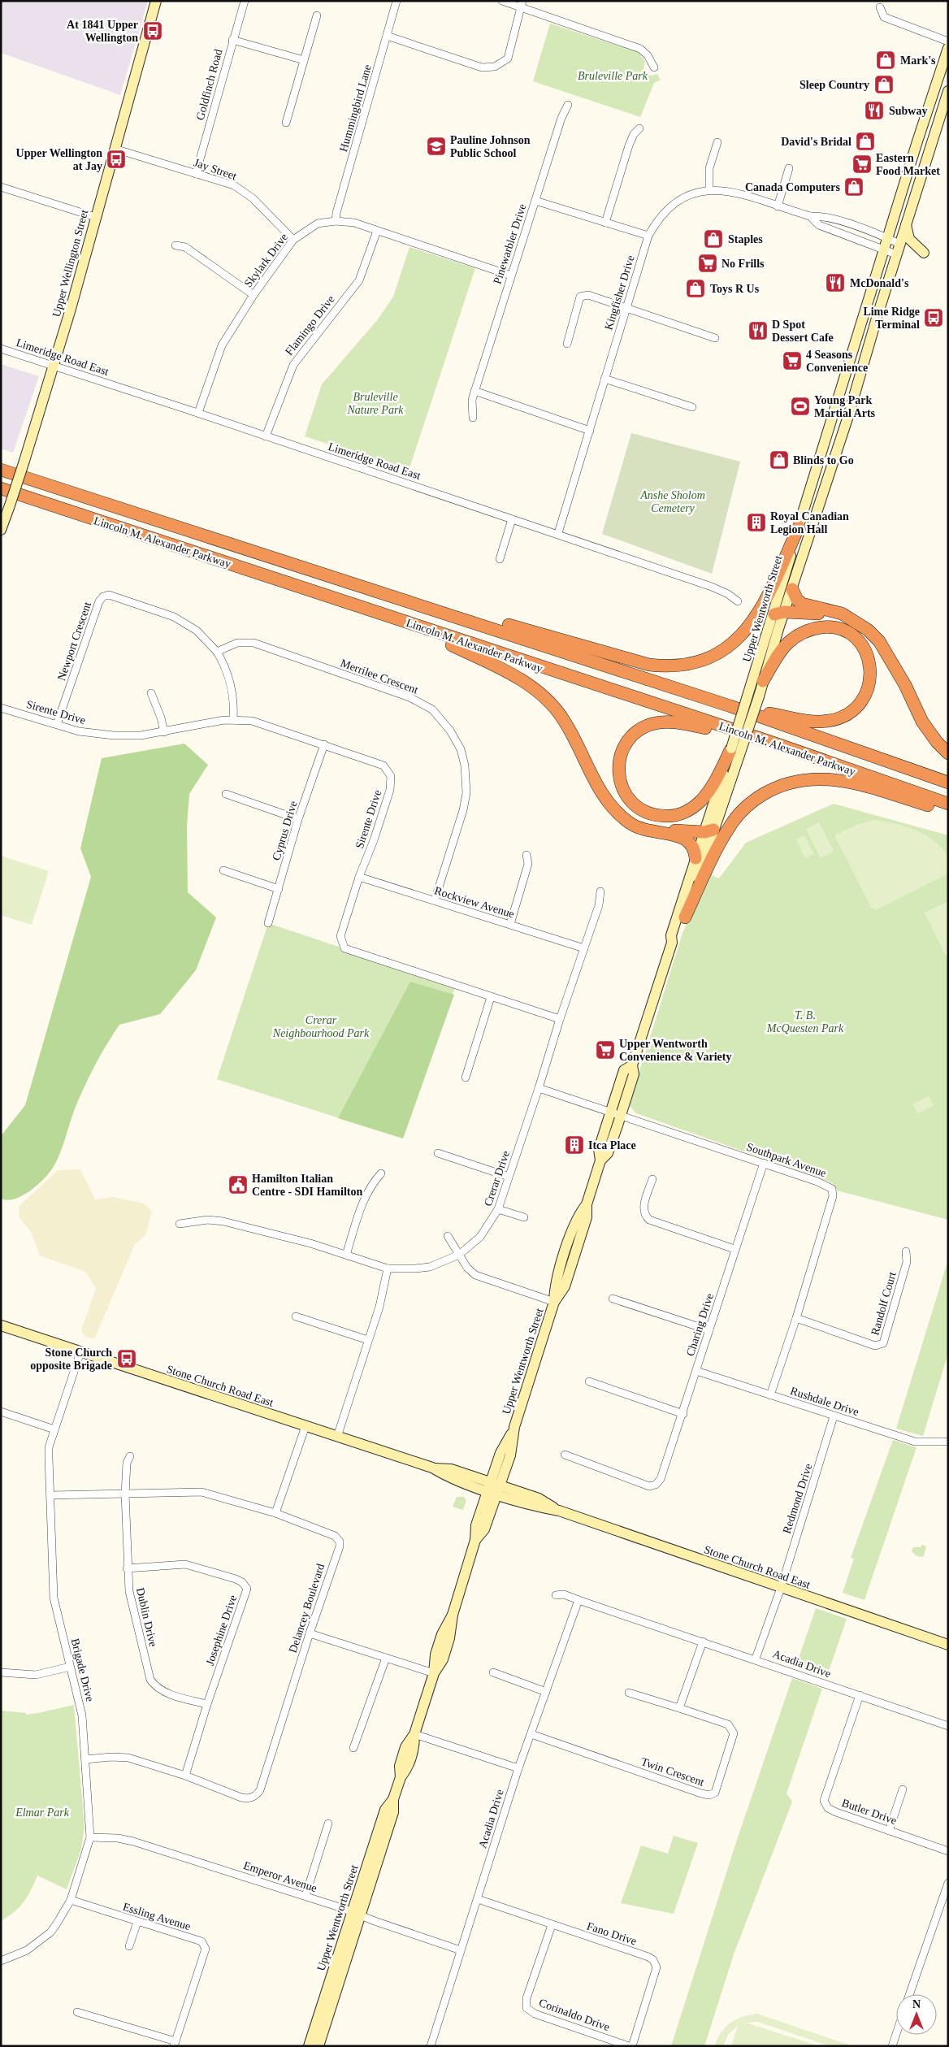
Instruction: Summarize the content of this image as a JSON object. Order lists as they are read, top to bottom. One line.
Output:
{"streets":{"highway":["Lincoln M. Alexander Parkway"],"main road":["Upper Wellington Street","Upper Wentworth Street","Stone Church Road East"],"street":["Goldfinch Road","Hummingbird Lane","Jay Street","Pinewarbler Drive","Skylark Drive","Kingfisher Drive","Flamingo Drive","Limeridge Road East","Newport Crescent","Merrilee Crescent","Sirente Drive","Cyprus Drive","Rockview Avenue","Southpark Avenue","Crerar Drive","Randolf Court","Charing Drive","Rushdale Drive","Redmond Drive","Delancey Boulevard","Dublin Drive","Josephine Drive","Acadia Drive","Brigade Drive","Twin Crescent","Butler Drive","Emperor Avenue","Essling Avenue","Fano Drive","Corinaldo Drive"]},"crossings":[["Goldfinch Road","Jay Street"],["Hummingbird Lane","Skylark Drive"],["Jay Street","Skylark Drive"],["Jay Street","Upper Wellington Street"],["Pinewarbler Drive","Skylark Drive"],["Skylark Drive","Flamingo Drive"],["Skylark Drive","Limeridge Road East"],["Upper Wellington Street","Limeridge Road East"],["Kingfisher Drive","Limeridge Road East"],["Kingfisher Drive","Upper Wentworth Street"],["Flamingo Drive","Limeridge Road East"],["Upper Wentworth Street","Southpark Avenue"],["Upper Wentworth Street","Stone Church Road East"],["Upper Wentworth Street","Emperor Avenue"],["Newport Crescent","Merrilee Crescent"],["Newport Crescent","Sirente Drive"],["Merrilee Crescent","Rockview Avenue"],["Sirente Drive","Cyprus Drive"],["Sirente Drive","Rockview Avenue"],["Sirente Drive","Crerar Drive"],["Rockview Avenue","Crerar Drive"],["Southpark Avenue","Crerar Drive"],["Southpark Avenue","Randolf Court"],["Southpark Avenue","Charing Drive"],["Southpark Avenue","Rushdale Drive"],["Charing Drive","Rushdale Drive"],["Stone Church Road East","Redmond Drive"],["Stone Church Road East","Brigade Drive"],["Rushdale Drive","Redmond Drive"],["Redmond Drive","Acadia Drive"],["Delancey Boulevard","Dublin Drive"],["Delancey Boulevard","Josephine Drive"],["Delancey Boulevard","Brigade Drive"],["Dublin Drive","Josephine Drive"],["Acadia Drive","Twin Crescent"],["Acadia Drive","Butler Drive"],["Acadia Drive","Emperor Avenue"],["Acadia Drive","Fano Drive"],["Brigade Drive","Emperor Avenue"],["Brigade Drive","Essling Avenue"],["Fano Drive","Corinaldo Drive"]],"parks":["Bruleville Park","Bruleville Nature Park","Anshe Sholom Cemetery","T. B. McQuesten Park","Crerar Neighbourhood Park","Elmar Park"],"places":{"bus stop":["At 1841 Upper Wellington","Upper Wellington at Jay","Lime Ridge Terminal","Stone Church opposite Brigade"],"shop":["Mark's","Sleep Country","David's Bridal","Canada Computers","Staples","Toys R Us","Blinds to Go"],"restaurant":["Subway","McDonald's","D Spot Dessert Cafe"],"school or university":["Pauline Johnson Public School"],"supermarket":["Eastern Food Market","No Frills","4 Seasons Convenience","Upper Wentworth Convenience & Variety"],"sports":["Young Park Martial Arts"],"building":["Royal Canadian Legion Hall","Itca Place"],"public building":["Hamilton Italian Centre - SDI Hamilton"]},"north":"top"}
